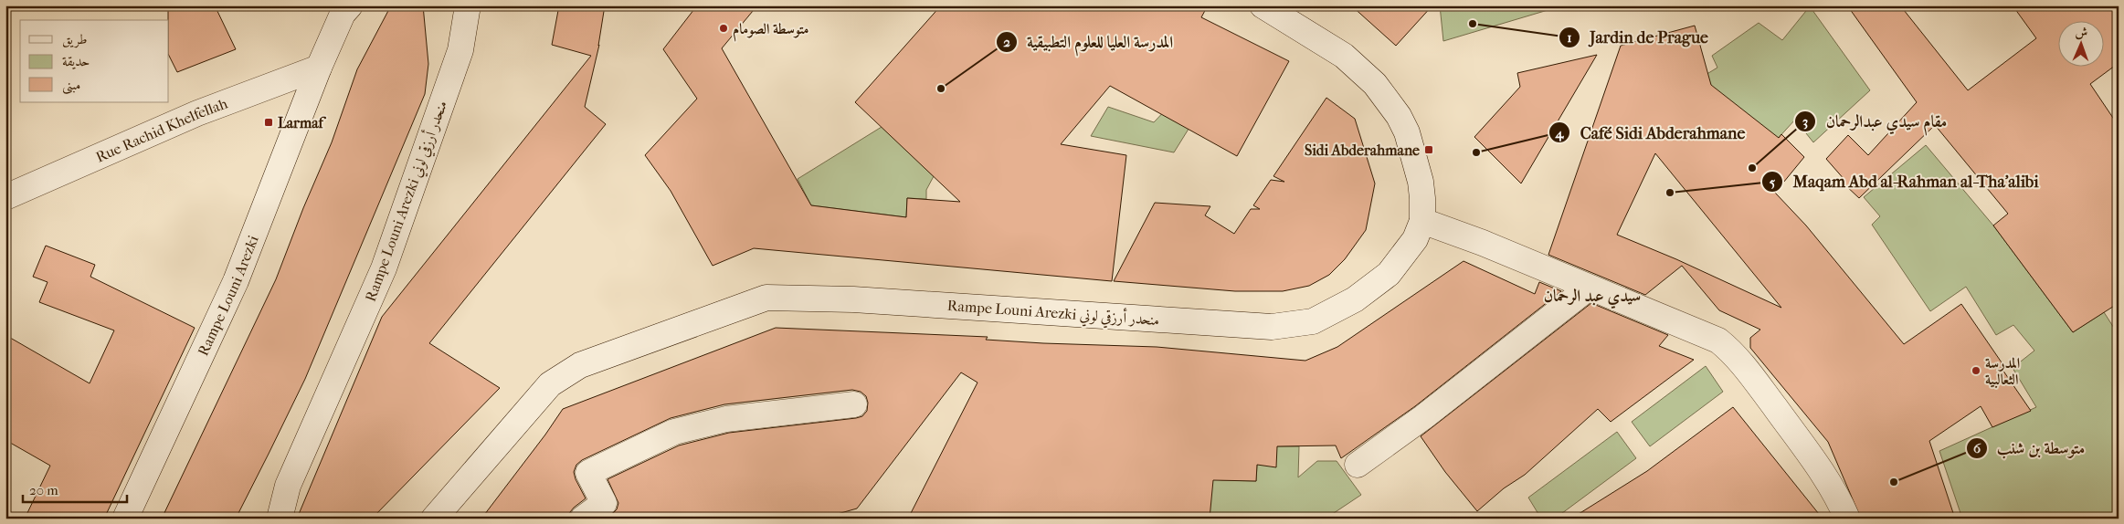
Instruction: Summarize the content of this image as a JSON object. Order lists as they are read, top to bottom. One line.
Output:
{"streets":{"street":["Rue Rachid Khelfellah","Rampe Louni Arezki منحدر أرزقي لوني","Rampe Louni Arezki"]},"crossings":[["Rue Rachid Khelfellah","Rampe Louni Arezki"]],"districts":["سيدي عبد الرحمان"],"places":{"other":["Jardin de Prague","متوسطة الصومام","المدرسة العليا للعلوم التطبيقية","Café Sidi Abderahmane","مقام سيدي عبدالرحمان","Maqam Abd al-Rahman al-Tha'alibi","المدرسة الثعالبية","متوسطة بن شنب"],"transit":["Larmaf","Sidi Abderahmane"]},"legend":["طريق","حديقة","مبنى"],"scale_bar":"20 m","north":"top"}
